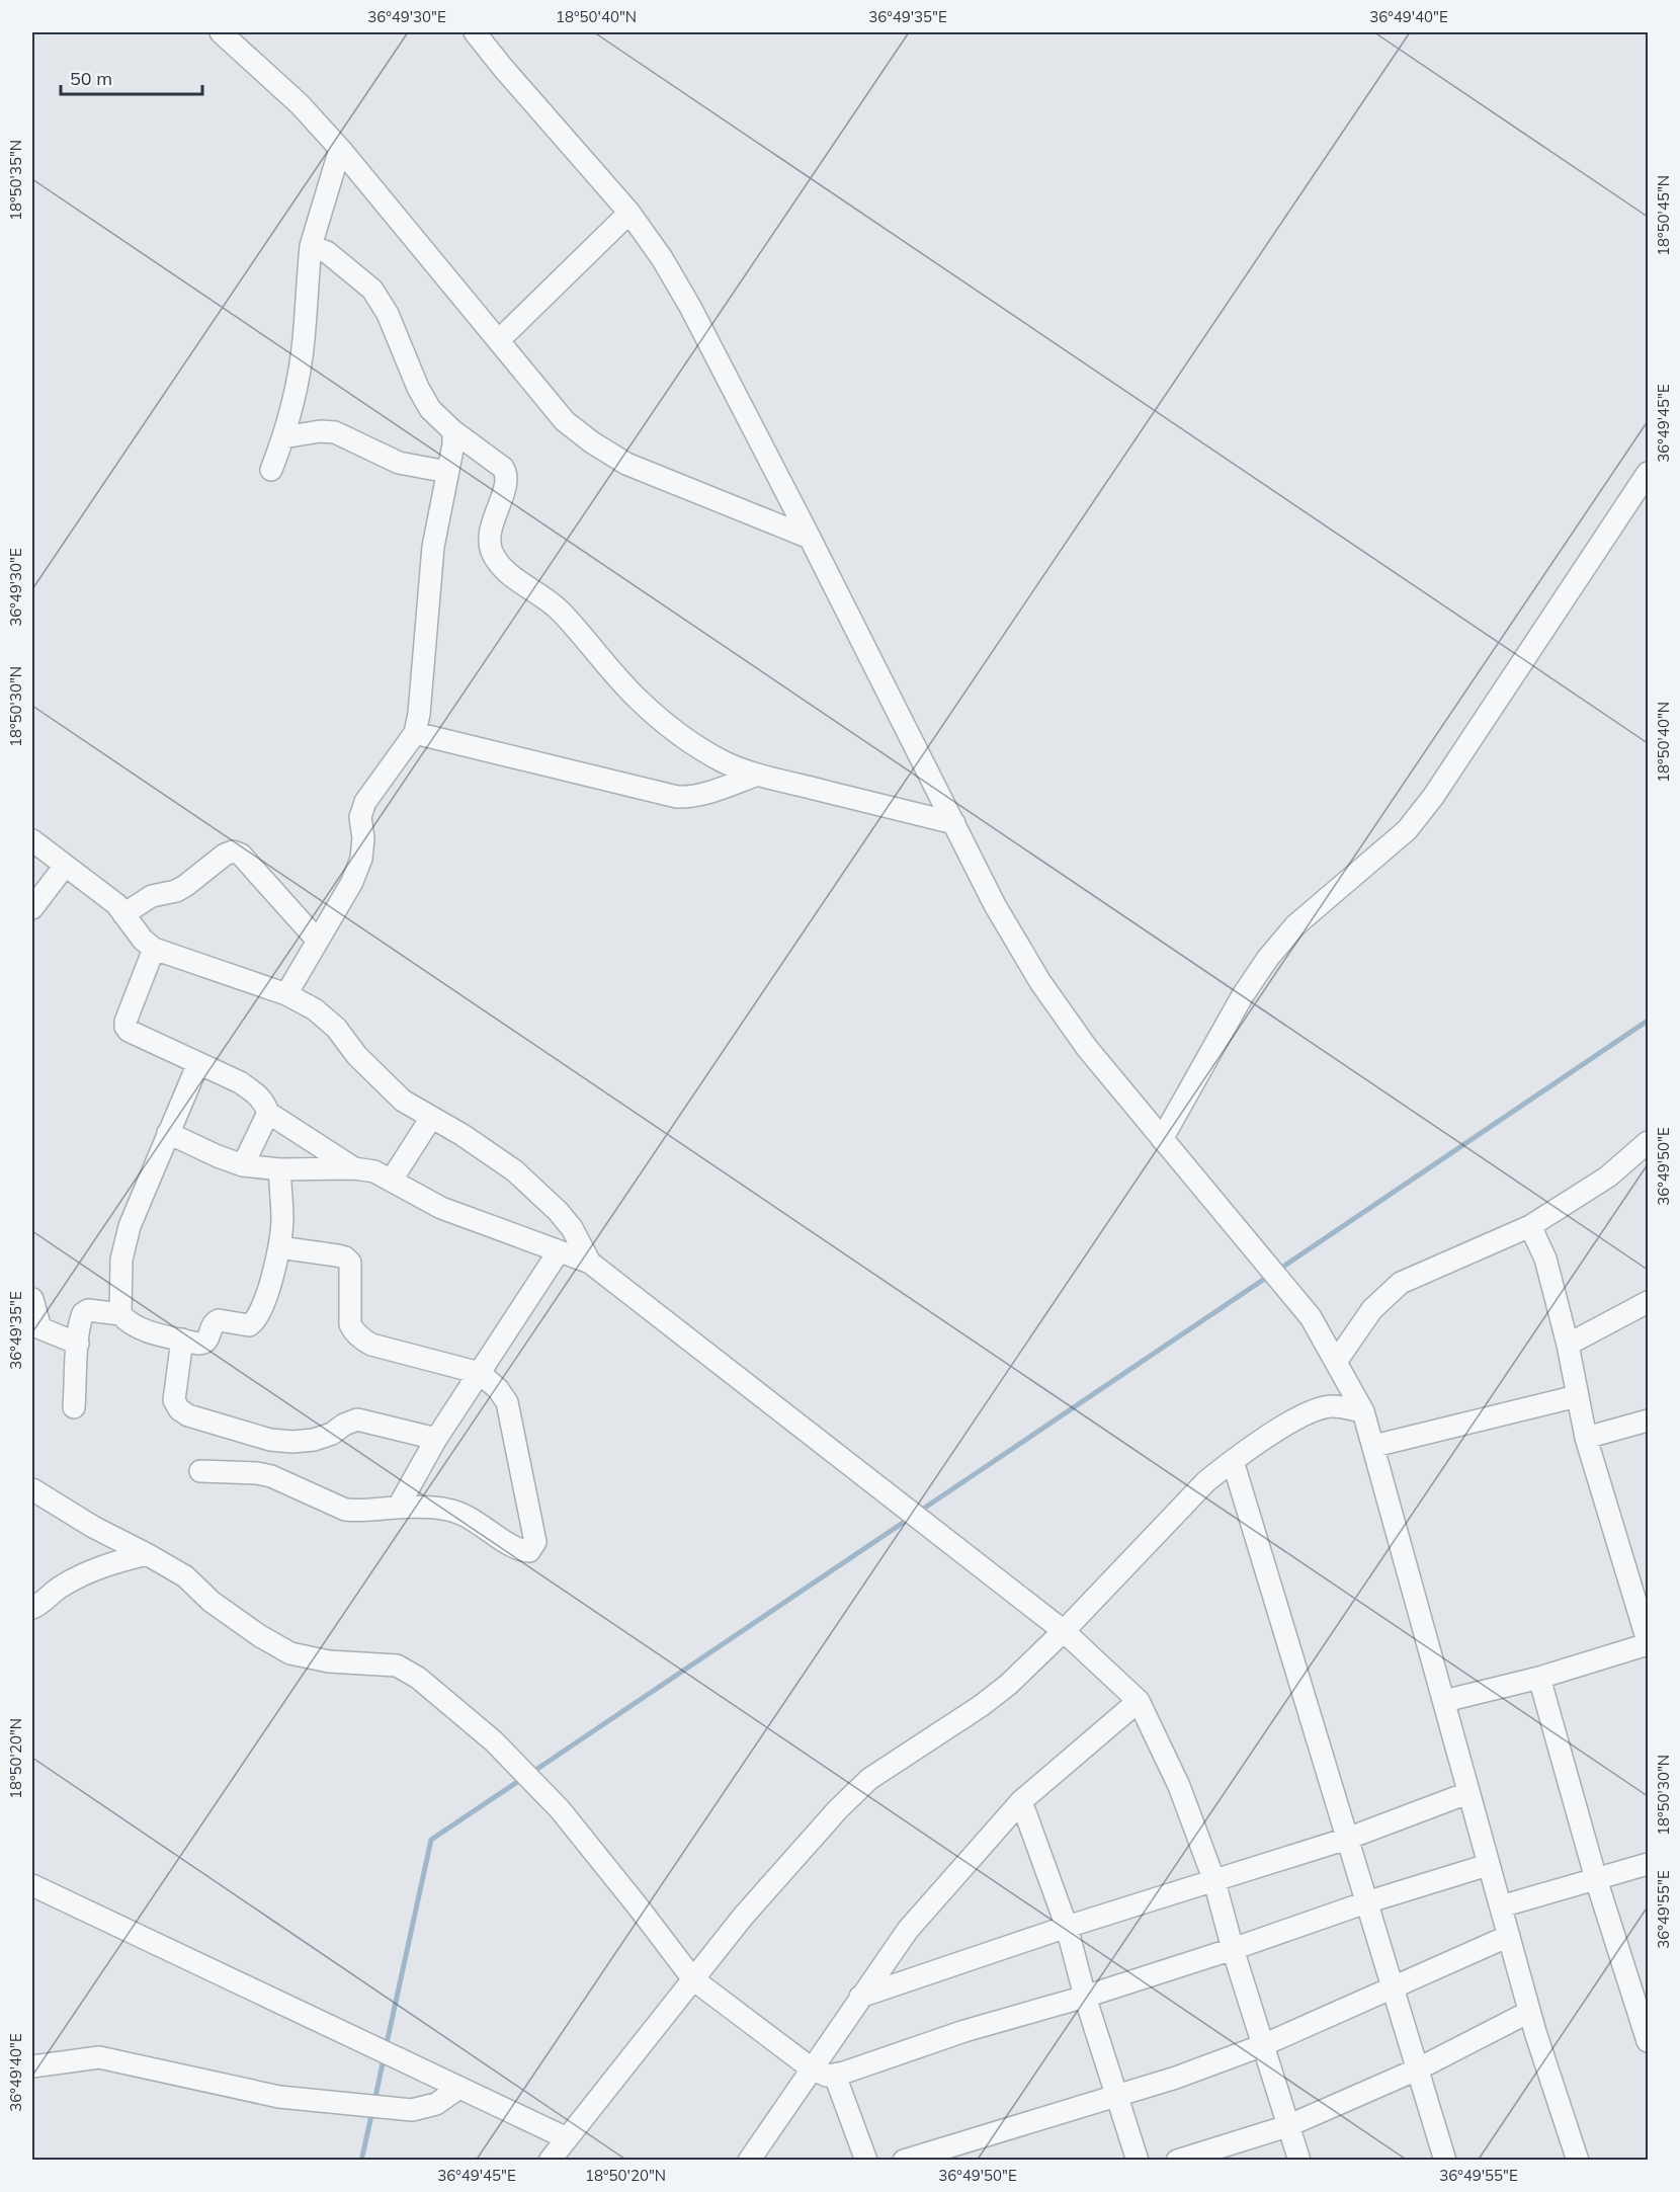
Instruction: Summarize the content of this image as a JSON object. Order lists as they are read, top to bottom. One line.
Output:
{"scale_bar":"50 m","coordinates":["36°49'30\"E","18°50'40\"N","36°49'35\"E","36°49'40\"E","18°50'35\"N","18°50'45\"N","36°49'45\"E","18°50'30\"N","36°49'50\"E","18°50'20\"N","36°49'55\"E"]}
